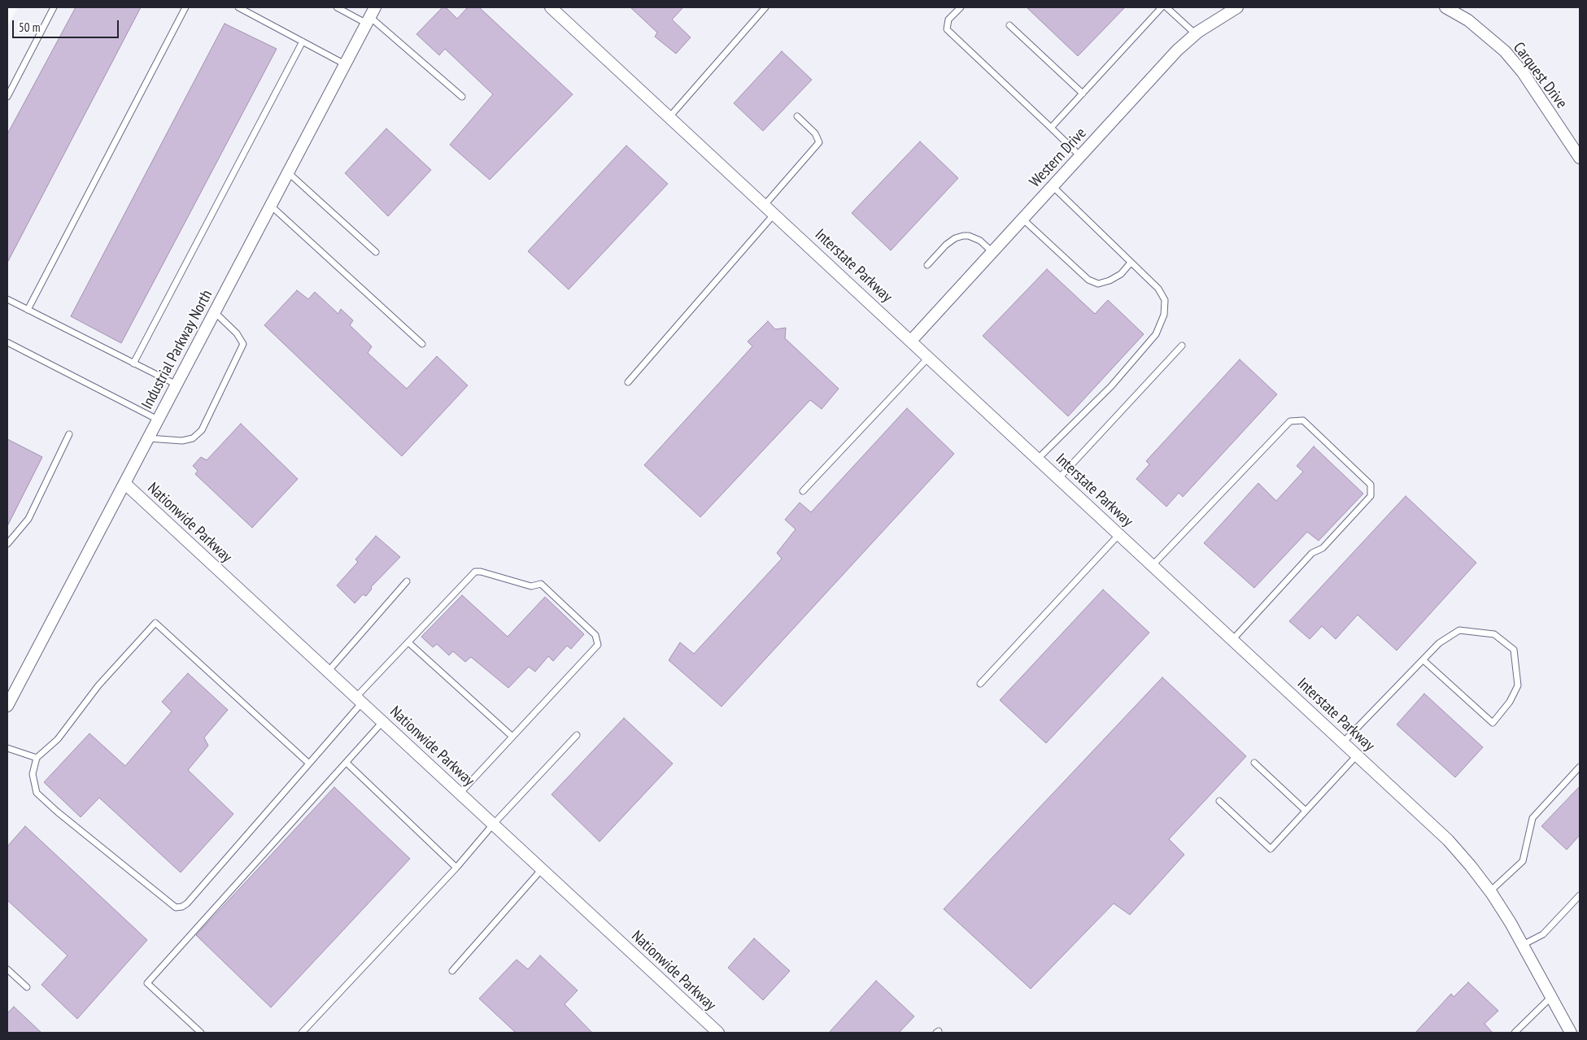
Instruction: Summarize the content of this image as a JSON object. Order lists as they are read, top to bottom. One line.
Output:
{"streets":{"street":["Carquest Drive","Western Drive","Interstate Parkway","Industrial Parkway North","Nationwide Parkway"]},"crossings":[["Western Drive","Interstate Parkway"],["Industrial Parkway North","Nationwide Parkway"]],"scale_bar":"50 m"}
